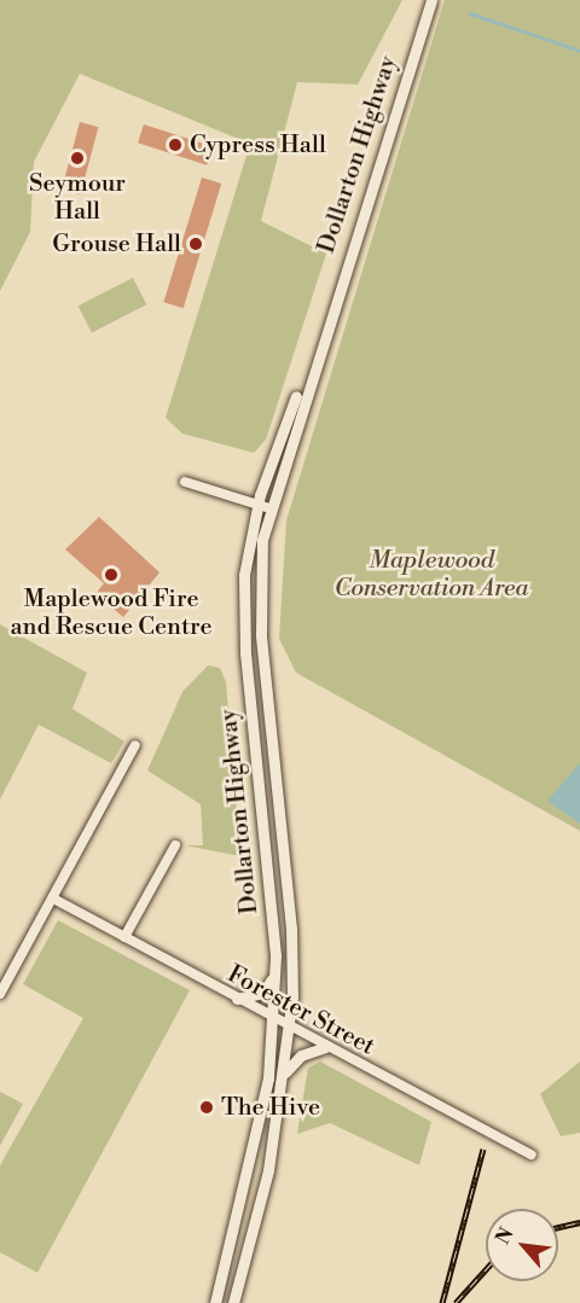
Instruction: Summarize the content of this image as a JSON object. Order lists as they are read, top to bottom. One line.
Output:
{"streets":{"street":["Dollarton Highway","Forester Street"]},"crossings":[["Dollarton Highway","Forester Street"]],"parks":["Maplewood Conservation Area"],"places":["Cypress Hall","Seymour Hall","Grouse Hall","Maplewood Fire and Rescue Centre","The Hive"],"north":"top left"}
